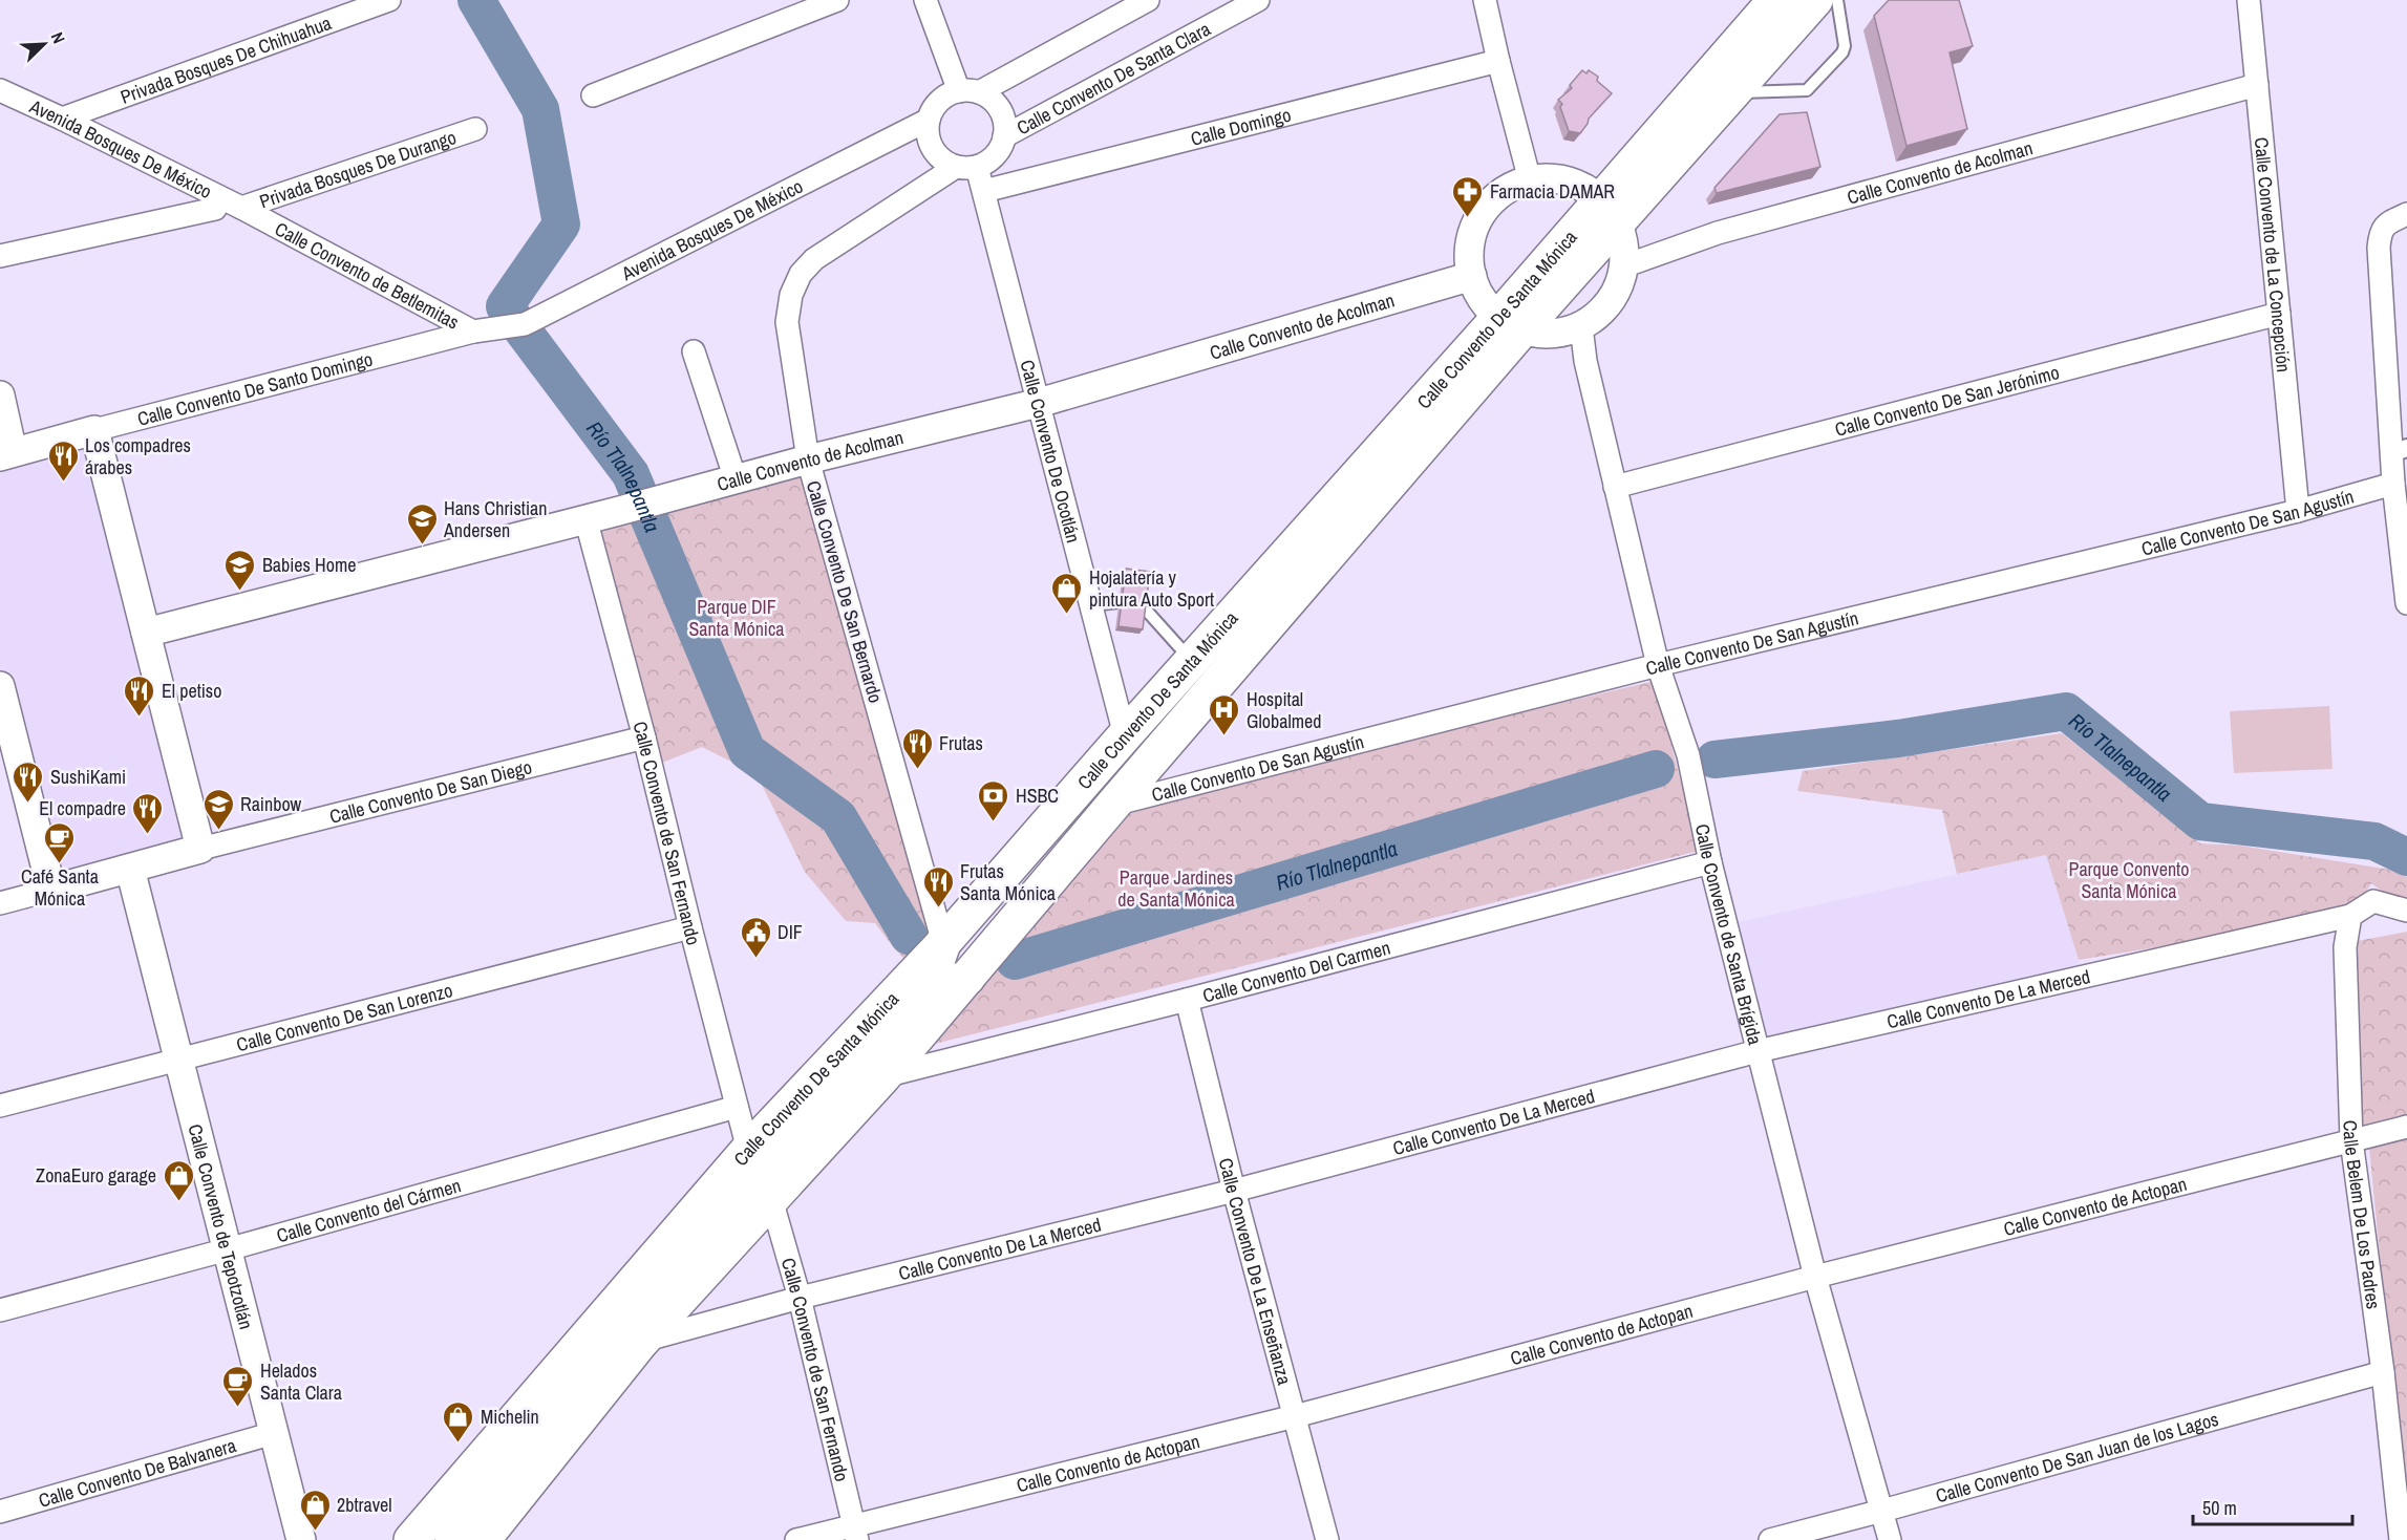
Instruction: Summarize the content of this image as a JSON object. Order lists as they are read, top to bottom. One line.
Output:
{"streets":{"main road":["Calle Convento De Santa Mónica"],"street":["Privada Bosques De Chihuahua","Calle Convento De Santa Clara","Calle Domingo","Avenida Bosques De México","Privada Bosques De Durango","Calle Convento de Acolman","Calle Convento de La Concepción","Calle Convento de Betlemitas","Calle Convento De Santo Domingo","Calle Convento De San Jerónimo","Calle Convento De Ocotlán","Calle Convento De San Agustín","Calle Convento De San Bernardo","Calle Convento De San Diego","Calle Convento de San Fernando","Calle Convento de Santa Brígida","Calle Convento Del Carmen","Calle Convento De La Merced","Calle Convento De San Lorenzo","Calle Convento de Actopan","Calle Convento del Cármen","Calle Belem De Los Padres","Calle Convento de Tepotzotlán","Calle Convento De La Enseñanza","Calle Convento De San Juan de los Lagos","Calle Convento De Balvanera"]},"crossings":[["Privada Bosques De Chihuahua","Avenida Bosques De México"],["Calle Convento De Santa Clara","Avenida Bosques De México"],["Calle Convento De Santa Clara","Calle Convento De Ocotlán"],["Calle Convento De Santa Clara","Calle Convento De San Bernardo"],["Calle Domingo","Calle Convento De Ocotlán"],["Avenida Bosques De México","Privada Bosques De Durango"],["Avenida Bosques De México","Calle Convento de Betlemitas"],["Avenida Bosques De México","Calle Convento De Santo Domingo"],["Avenida Bosques De México","Calle Convento De Ocotlán"],["Avenida Bosques De México","Calle Convento De San Bernardo"],["Privada Bosques De Durango","Calle Convento de Betlemitas"],["Calle Convento de Acolman","Calle Convento de La Concepción"],["Calle Convento de Acolman","Calle Convento De Ocotlán"],["Calle Convento de Acolman","Calle Convento De San Bernardo"],["Calle Convento de Acolman","Calle Convento de San Fernando"],["Calle Convento de La Concepción","Calle Convento De San Jerónimo"],["Calle Convento de La Concepción","Calle Convento De San Agustín"],["Calle Convento de Betlemitas","Calle Convento De Santo Domingo"],["Calle Convento De Santa Mónica","Calle Convento De Ocotlán"],["Calle Convento De Santa Mónica","Calle Convento De San Agustín"],["Calle Convento De Santa Mónica","Calle Convento De San Bernardo"],["Calle Convento De Santa Mónica","Calle Convento de San Fernando"],["Calle Convento De Santa Mónica","Calle Convento Del Carmen"],["Calle Convento De Santa Mónica","Calle Convento De La Merced"],["Calle Convento De San Jerónimo","Calle Convento de Santa Brígida"],["Calle Convento De Ocotlán","Calle Convento De San Bernardo"],["Calle Convento De San Agustín","Calle Convento de Santa Brígida"],["Calle Convento De San Diego","Calle Convento de San Fernando"],["Calle Convento De San Diego","Calle Convento de Tepotzotlán"],["Calle Convento de San Fernando","Calle Convento De La Merced"],["Calle Convento de San Fernando","Calle Convento De San Lorenzo"],["Calle Convento de San Fernando","Calle Convento de Actopan"],["Calle Convento de San Fernando","Calle Convento del Cármen"],["Calle Convento de Santa Brígida","Calle Convento Del Carmen"],["Calle Convento de Santa Brígida","Calle Convento De La Merced"],["Calle Convento de Santa Brígida","Calle Convento de Actopan"],["Calle Convento de Santa Brígida","Calle Convento De San Juan de los Lagos"],["Calle Convento Del Carmen","Calle Convento De La Enseñanza"],["Calle Convento De La Merced","Calle Belem De Los Padres"],["Calle Convento De La Merced","Calle Convento De La Enseñanza"],["Calle Convento De San Lorenzo","Calle Convento de Tepotzotlán"],["Calle Convento de Actopan","Calle Belem De Los Padres"],["Calle Convento de Actopan","Calle Convento De La Enseñanza"],["Calle Convento del Cármen","Calle Convento de Tepotzotlán"],["Calle Belem De Los Padres","Calle Convento De San Juan de los Lagos"],["Calle Convento de Tepotzotlán","Calle Convento De Balvanera"]],"water":["Río Tlalnepantla"],"parks":["Parque DIF Santa Mónica","Parque Convento Santa Mónica","Parque Jardines de Santa Mónica"],"places":{"pharmacy":["Farmacia DAMAR"],"restaurant":["Los compadres árabes","El petiso","Frutas","SushiKami","El compadre","Frutas Santa Mónica"],"school or university":["Hans Christian Andersen","Babies Home","Rainbow"],"shop":["Hojalatería y pintura Auto Sport","ZonaEuro garage","Michelin","2btravel"],"hospital":["Hospital Globalmed"],"bank":["HSBC"],"cafe":["Café Santa Mónica","Helados Santa Clara"],"public building":["DIF"]},"scale_bar":"50 m","north":"top right"}
